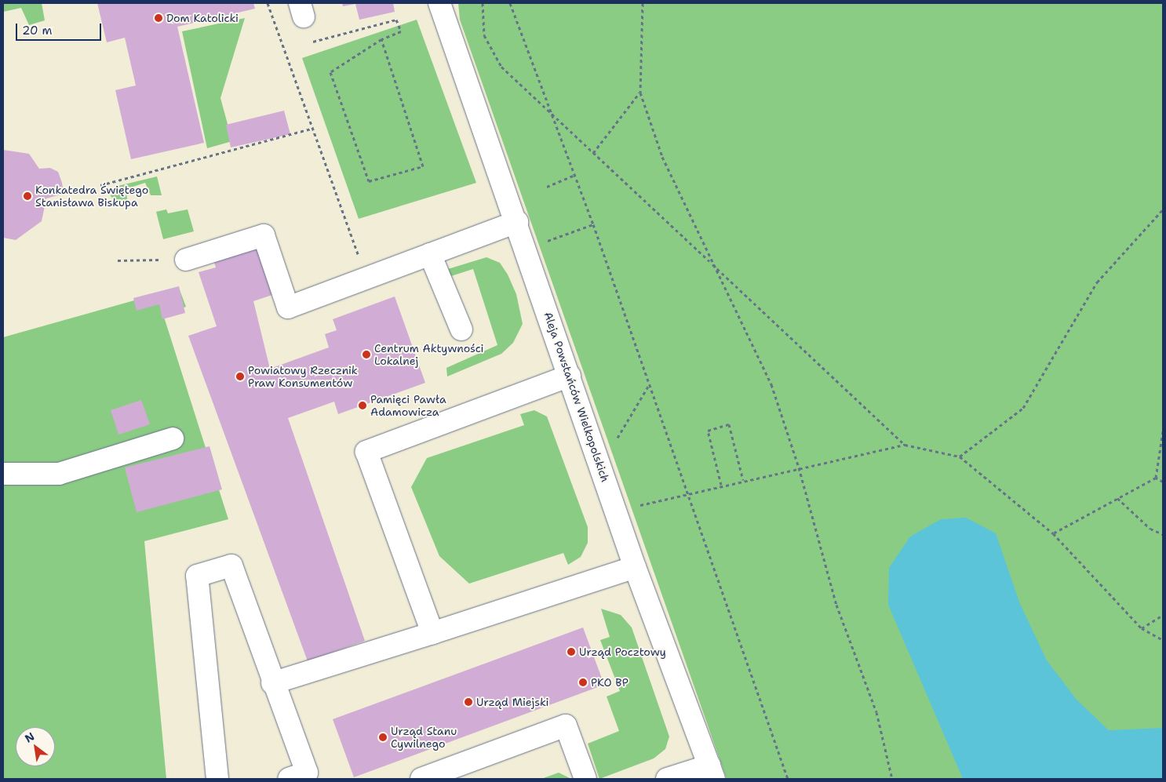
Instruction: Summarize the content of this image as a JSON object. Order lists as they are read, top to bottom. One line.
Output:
{"streets":{"street":["Aleja Powstańców Wielkopolskich"]},"places":["Dom Katolicki","Konkatedra Świętego Stanisława Biskupa","Centrum Aktywności Lokalnej","Powiatowy Rzecznik Praw Konsumentów","Pamięci Pawła Adamowicza","Urząd Pocztowy","PKO BP","Urząd Miejski","Urząd Stanu Cywilnego"],"scale_bar":"20 m","north":"top left"}
